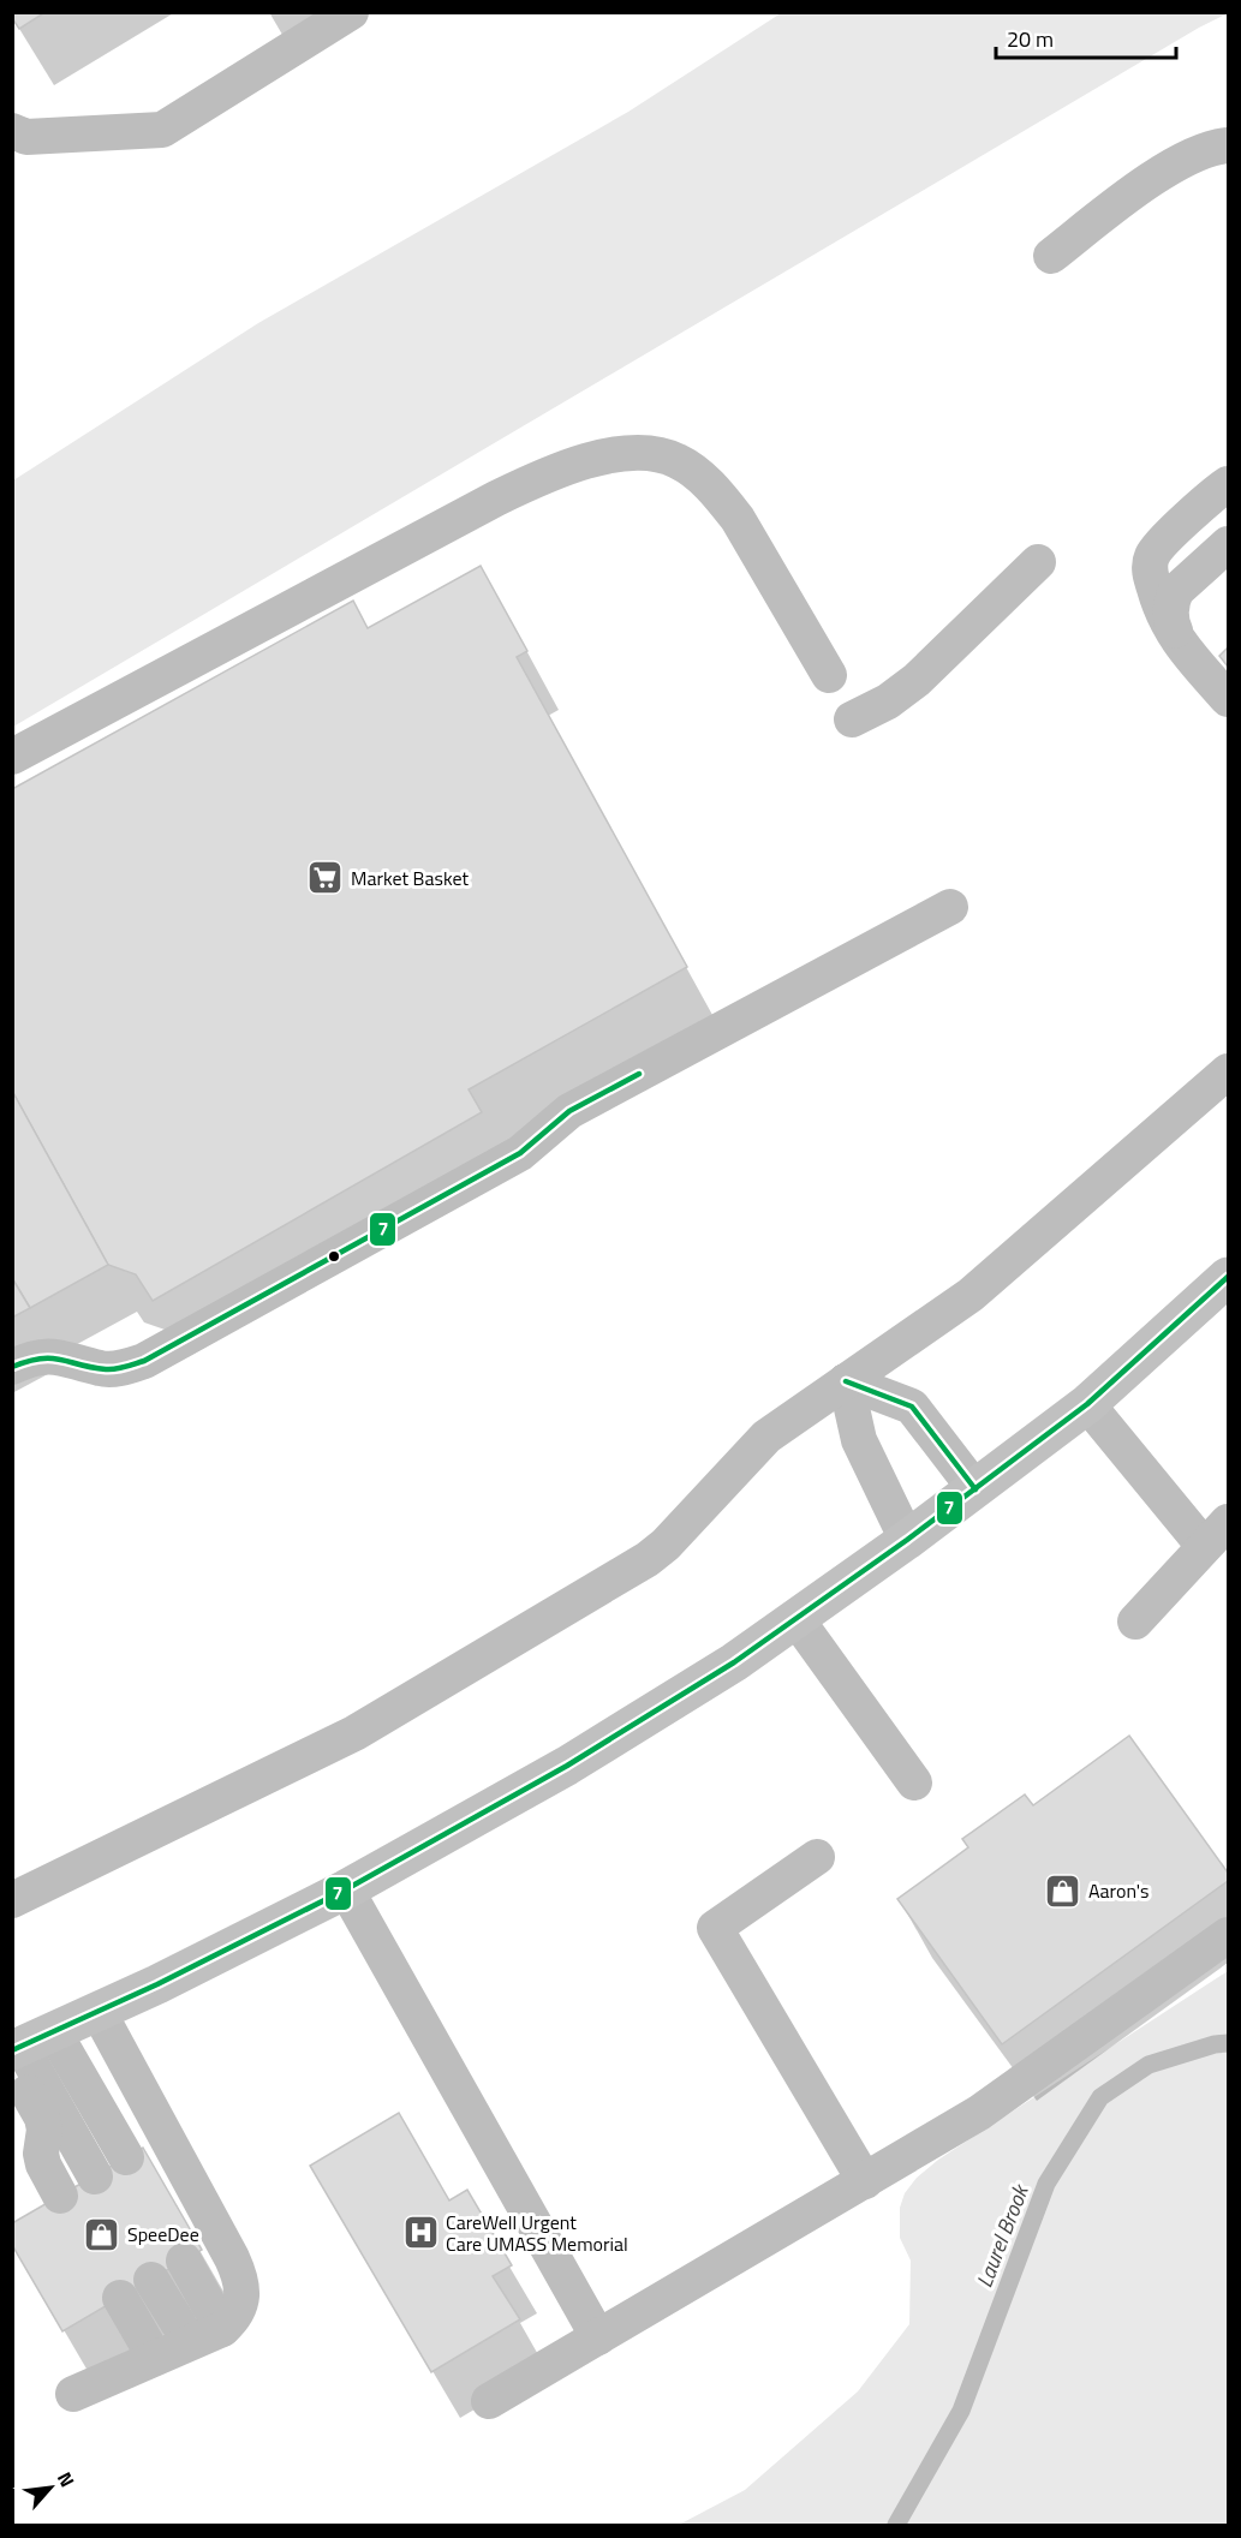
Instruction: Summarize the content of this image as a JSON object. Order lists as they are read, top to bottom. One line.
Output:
{"water":["Laurel Brook"],"places":{"supermarket":["Market Basket"],"shop":["Aaron's","SpeeDee"],"hospital":["CareWell Urgent Care UMASS Memorial"]},"lines":["transit line 7"],"scale_bar":"20 m","north":"top right"}
